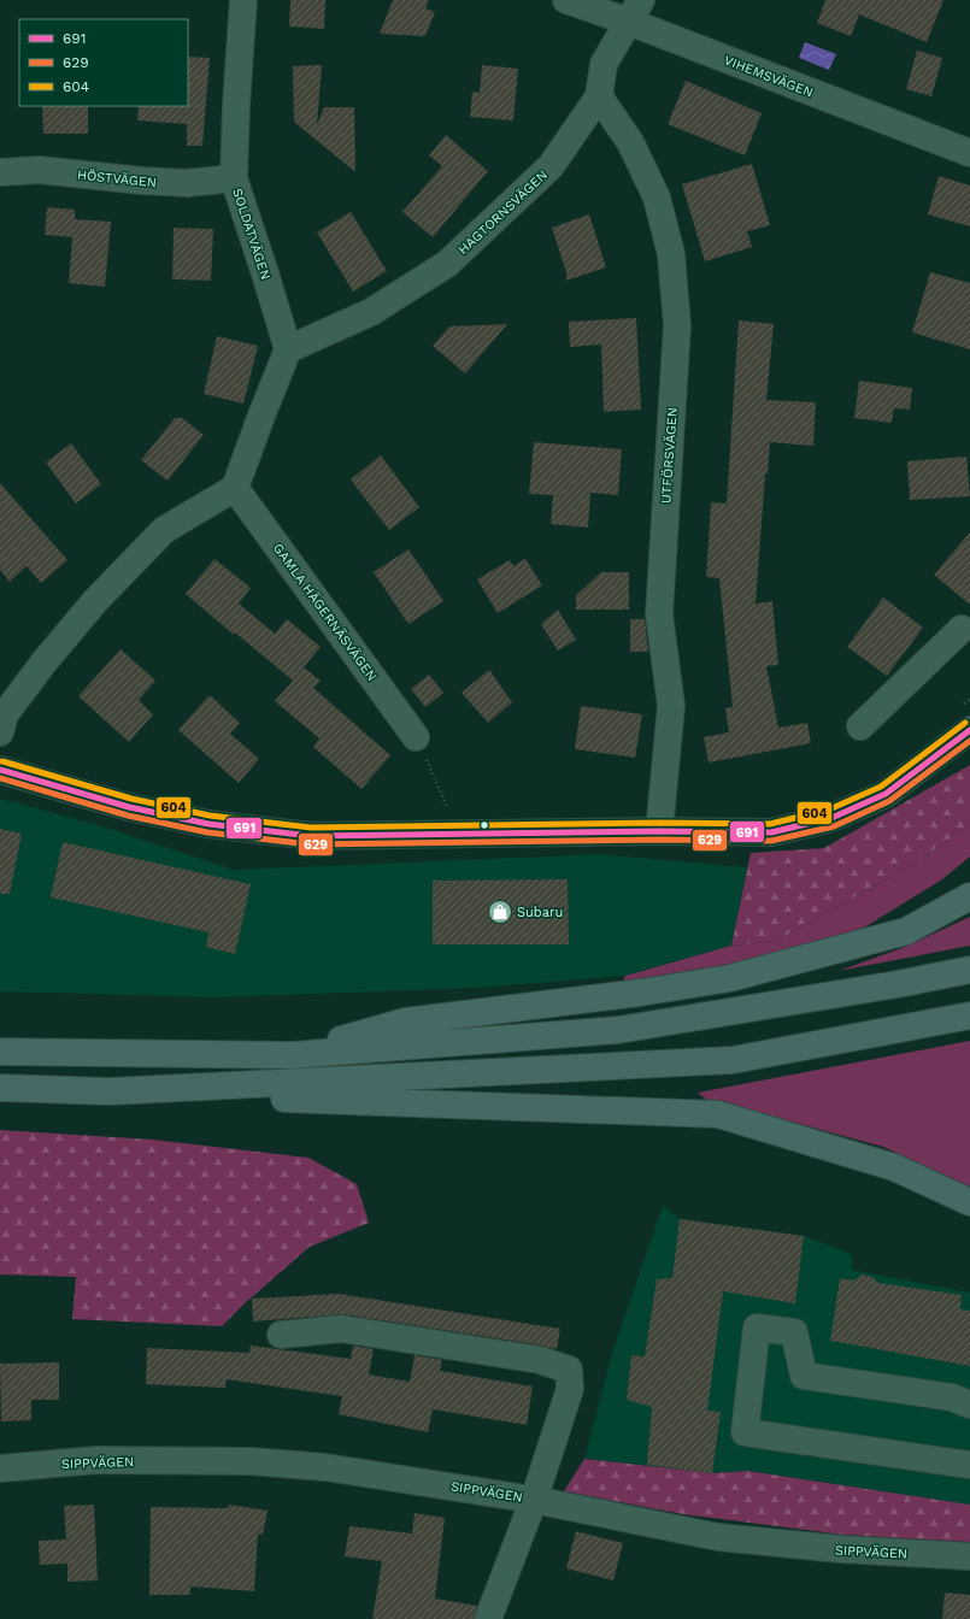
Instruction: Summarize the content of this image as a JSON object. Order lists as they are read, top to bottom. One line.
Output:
{"streets":{"street":["VIHEMSVÄGEN","HÖSTVÄGEN","HAGTORNSVÄGEN","SOLDATVÄGEN","UTFÖRSVÄGEN","GAMLA HÄGERNÄSVÄGEN","SIPPVÄGEN"]},"crossings":[["VIHEMSVÄGEN","HAGTORNSVÄGEN"],["HÖSTVÄGEN","SOLDATVÄGEN"],["HAGTORNSVÄGEN","SOLDATVÄGEN"],["HAGTORNSVÄGEN","UTFÖRSVÄGEN"]],"places":{"shop":["Subaru"]},"lines":["transit line 604","transit line 691","transit line 629"],"legend":["691","629","604"]}
